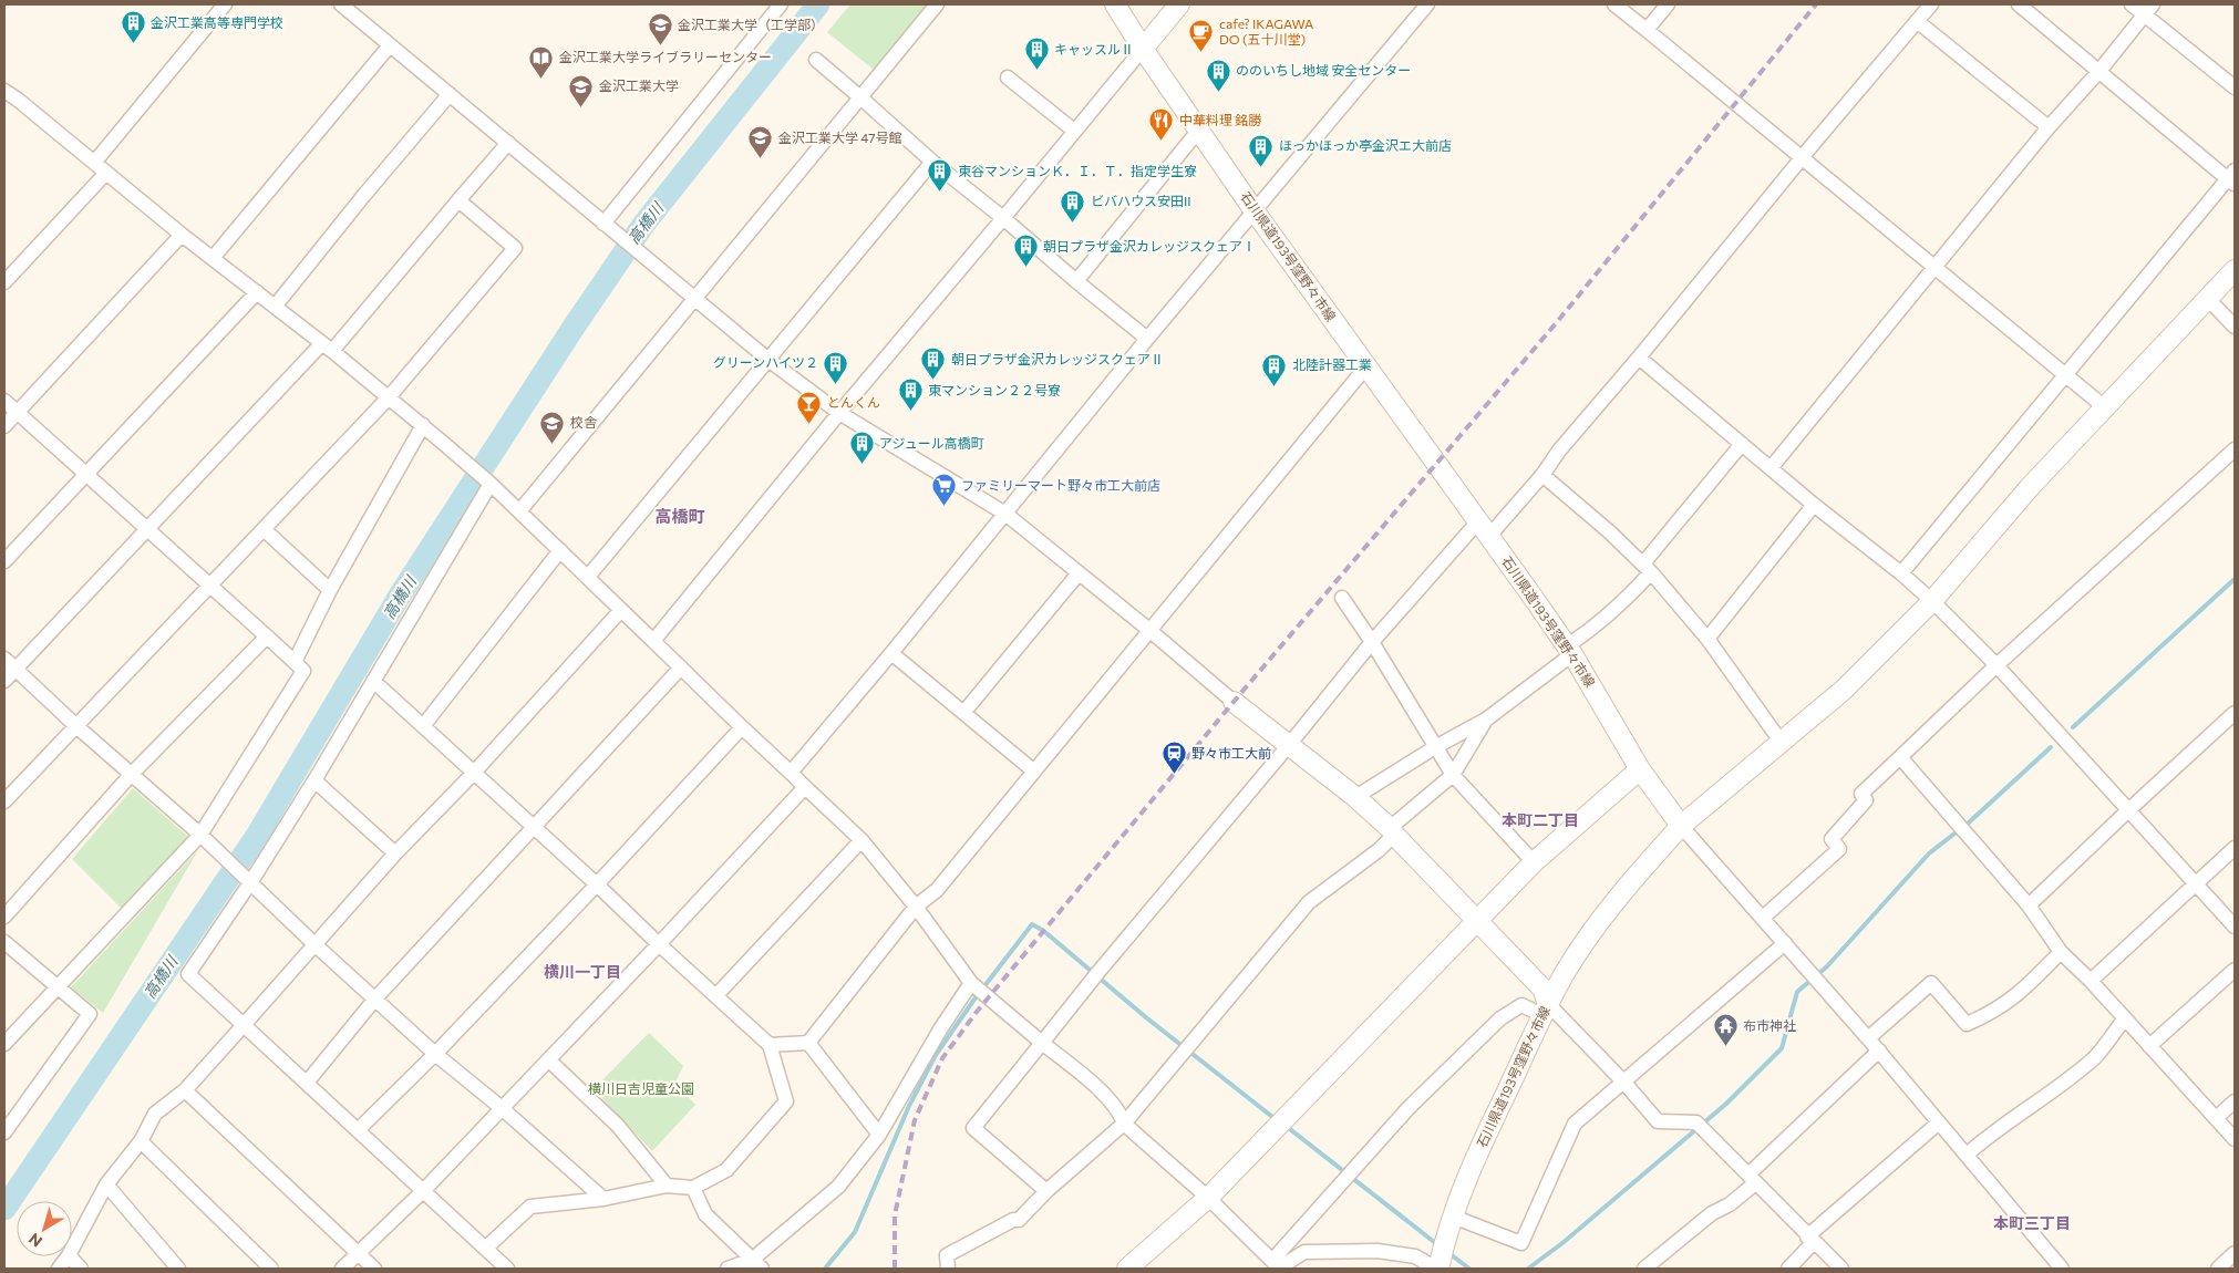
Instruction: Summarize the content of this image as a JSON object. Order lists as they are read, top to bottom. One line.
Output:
{"streets":{"street":["石川県道193号窪野々市線"]},"districts":["高橋町","本町二丁目","横川一丁目","本町三丁目"],"water":["高橋川"],"parks":["横川日吉児童公園"],"places":{"building":["金沢工業高等専門学校","キャッスルⅡ","ののいちし地域 安全センター","ほっかほっか亭金沢エ大前店","東谷マンションＫ．Ｉ．Ｔ．指定学生寮","ビバハウス安田II","朝日プラザ金沢カレッジスクェアⅠ","朝日プラザ金沢カレッジスクェアⅡ","グリーンハイツ２","北陸計器工業","東マンション２２号寮","アジュール高橋町"],"school or university":["金沢工業大学（工学部）","金沢工業大学","金沢工業大学 47号館","校舎"],"cafe":["cafe? IKAGAWA DO (五十川堂)"],"library":["金沢工業大学ライブラリーセンター"],"restaurant":["中華料理 銘勝"],"bar":["とんくん"],"supermarket":["ファミリーマート野々市工大前店"],"station":["野々市工大前"],"temple":["布市神社"]},"north":"bottom left"}
